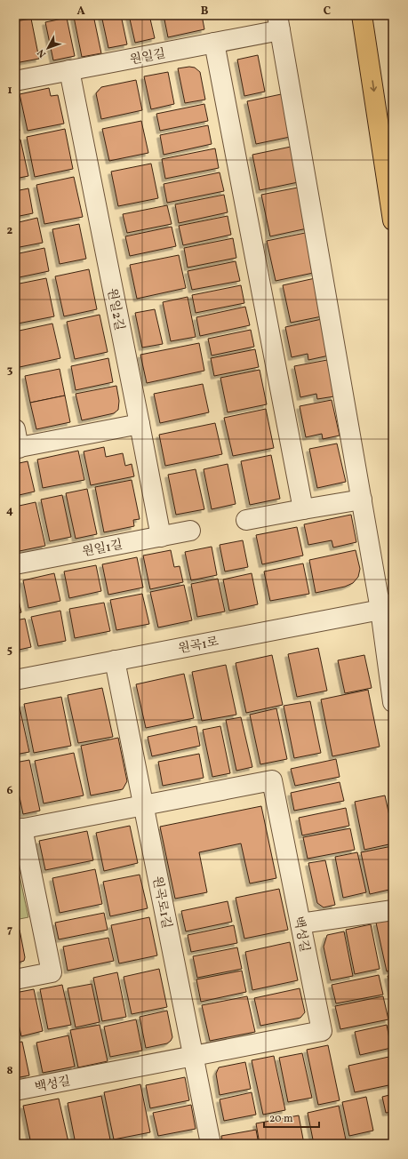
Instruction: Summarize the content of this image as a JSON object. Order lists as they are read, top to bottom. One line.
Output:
{"streets":{"street":["원일길","원일2길","원일1길","원곡1로","원곡로1길","백성길"]},"crossings":[["원일길","원일2길"],["원일2길","원일1길"],["원곡1로","원곡로1길"],["원곡로1길","백성길"]],"scale_bar":"20 m","north":"bottom left","grid":{"columns":["A","B","C"],"rows":["1","2","3","4","5","6","7","8"]}}
